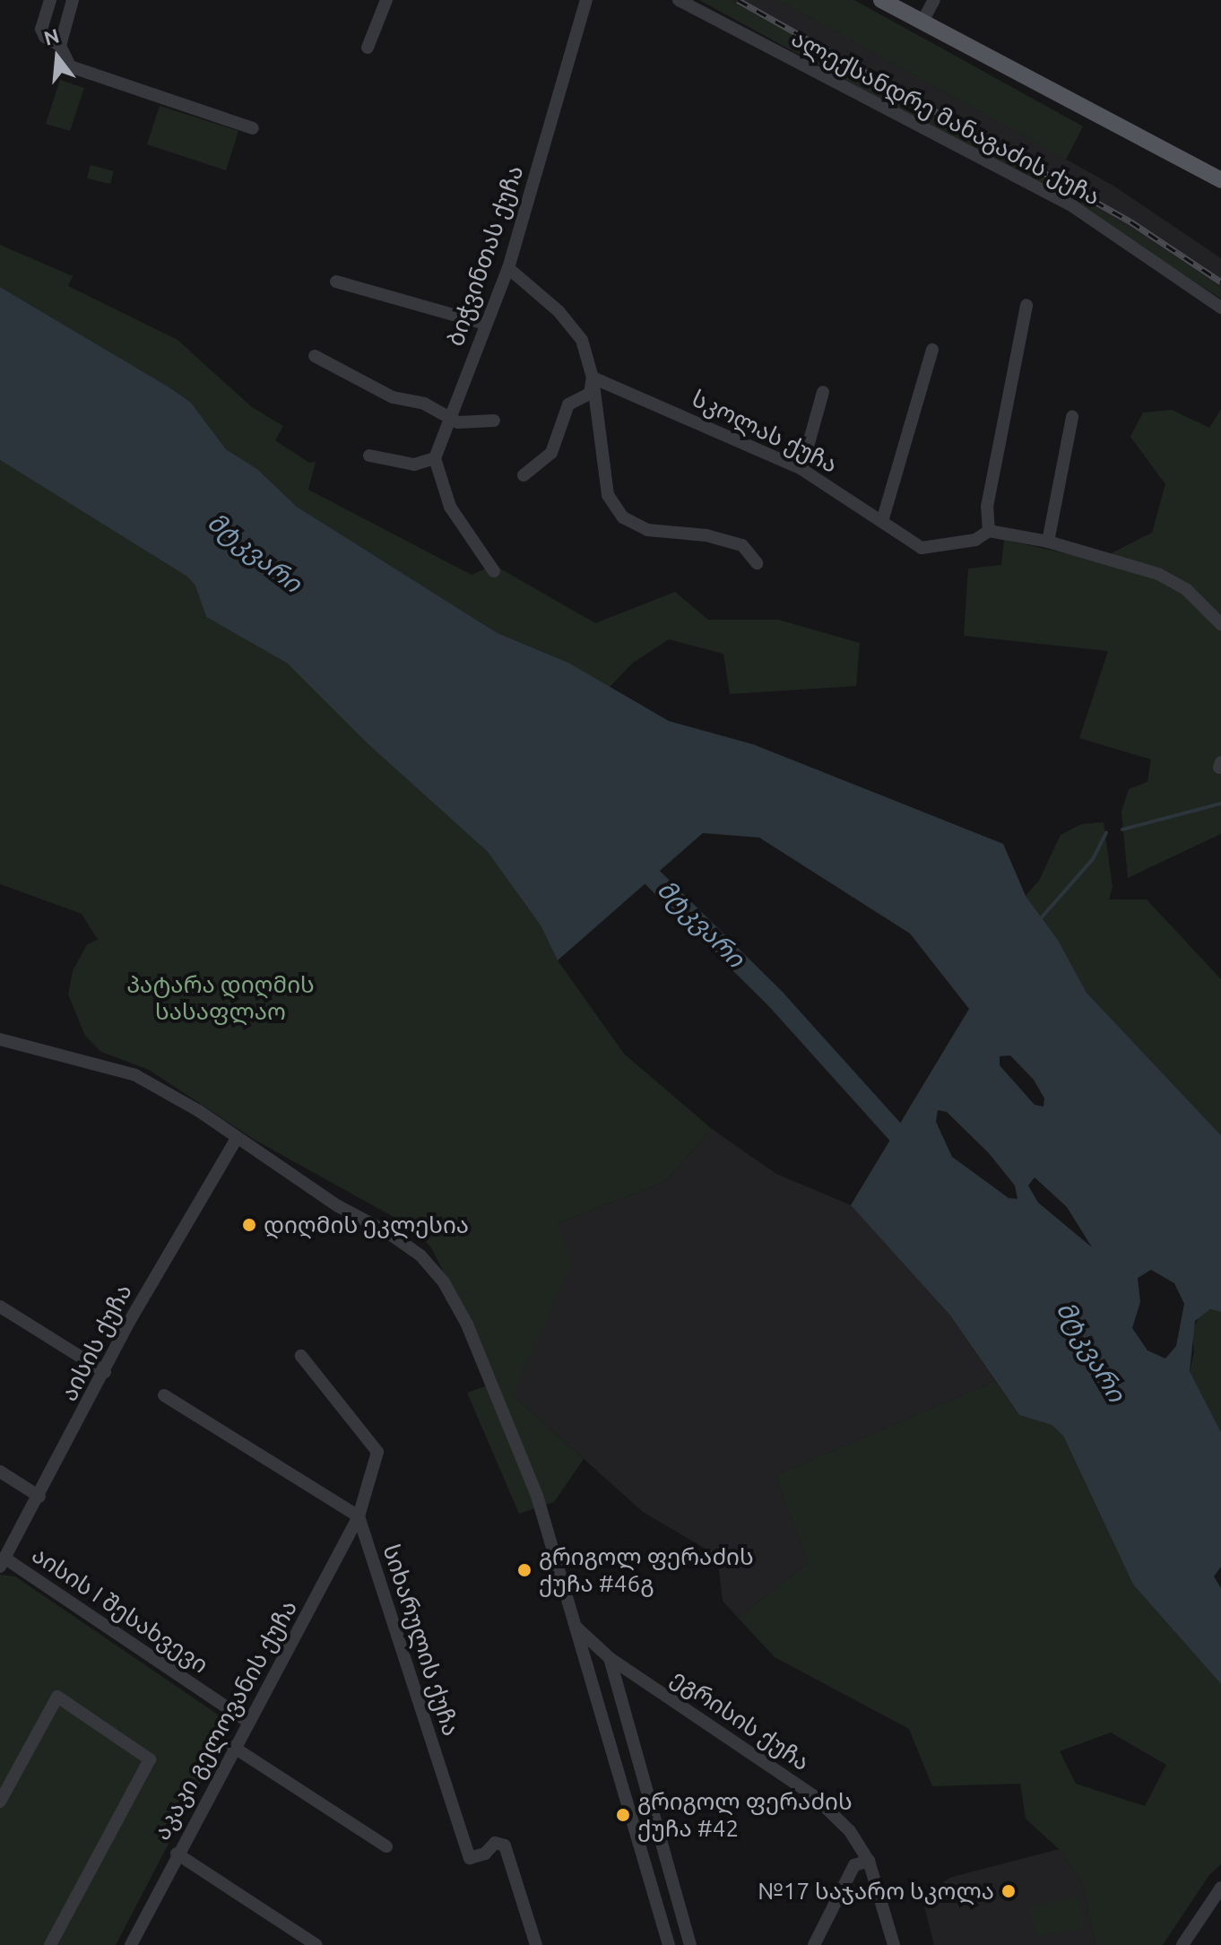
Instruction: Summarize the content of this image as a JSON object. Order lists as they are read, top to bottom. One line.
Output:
{"streets":{"street":["ალექსანდრე მანაგაძის ქუჩა","ბიჭვინთას ქუჩა","სკოლას ქუჩა","აისის ქუჩა","აისის I შესახვევი","სიხარულის ქუჩა","აკაკი გელოვანის ქუჩა","ეგრისის ქუჩა"]},"crossings":[["აისის ქუჩა","აისის I შესახვევი"],["აისის I შესახვევი","აკაკი გელოვანის ქუჩა"],["სიხარულის ქუჩა","აკაკი გელოვანის ქუჩა"]],"water":["მტკვარი"],"parks":["პატარა დიღმის სასაფლაო"],"places":["დიღმის ეკლესია","გრიგოლ ფერაძის ქუჩა #46გ","გრიგოლ ფერაძის ქუჩა #42","№17 საჯარო სკოლა"],"north":"top"}
